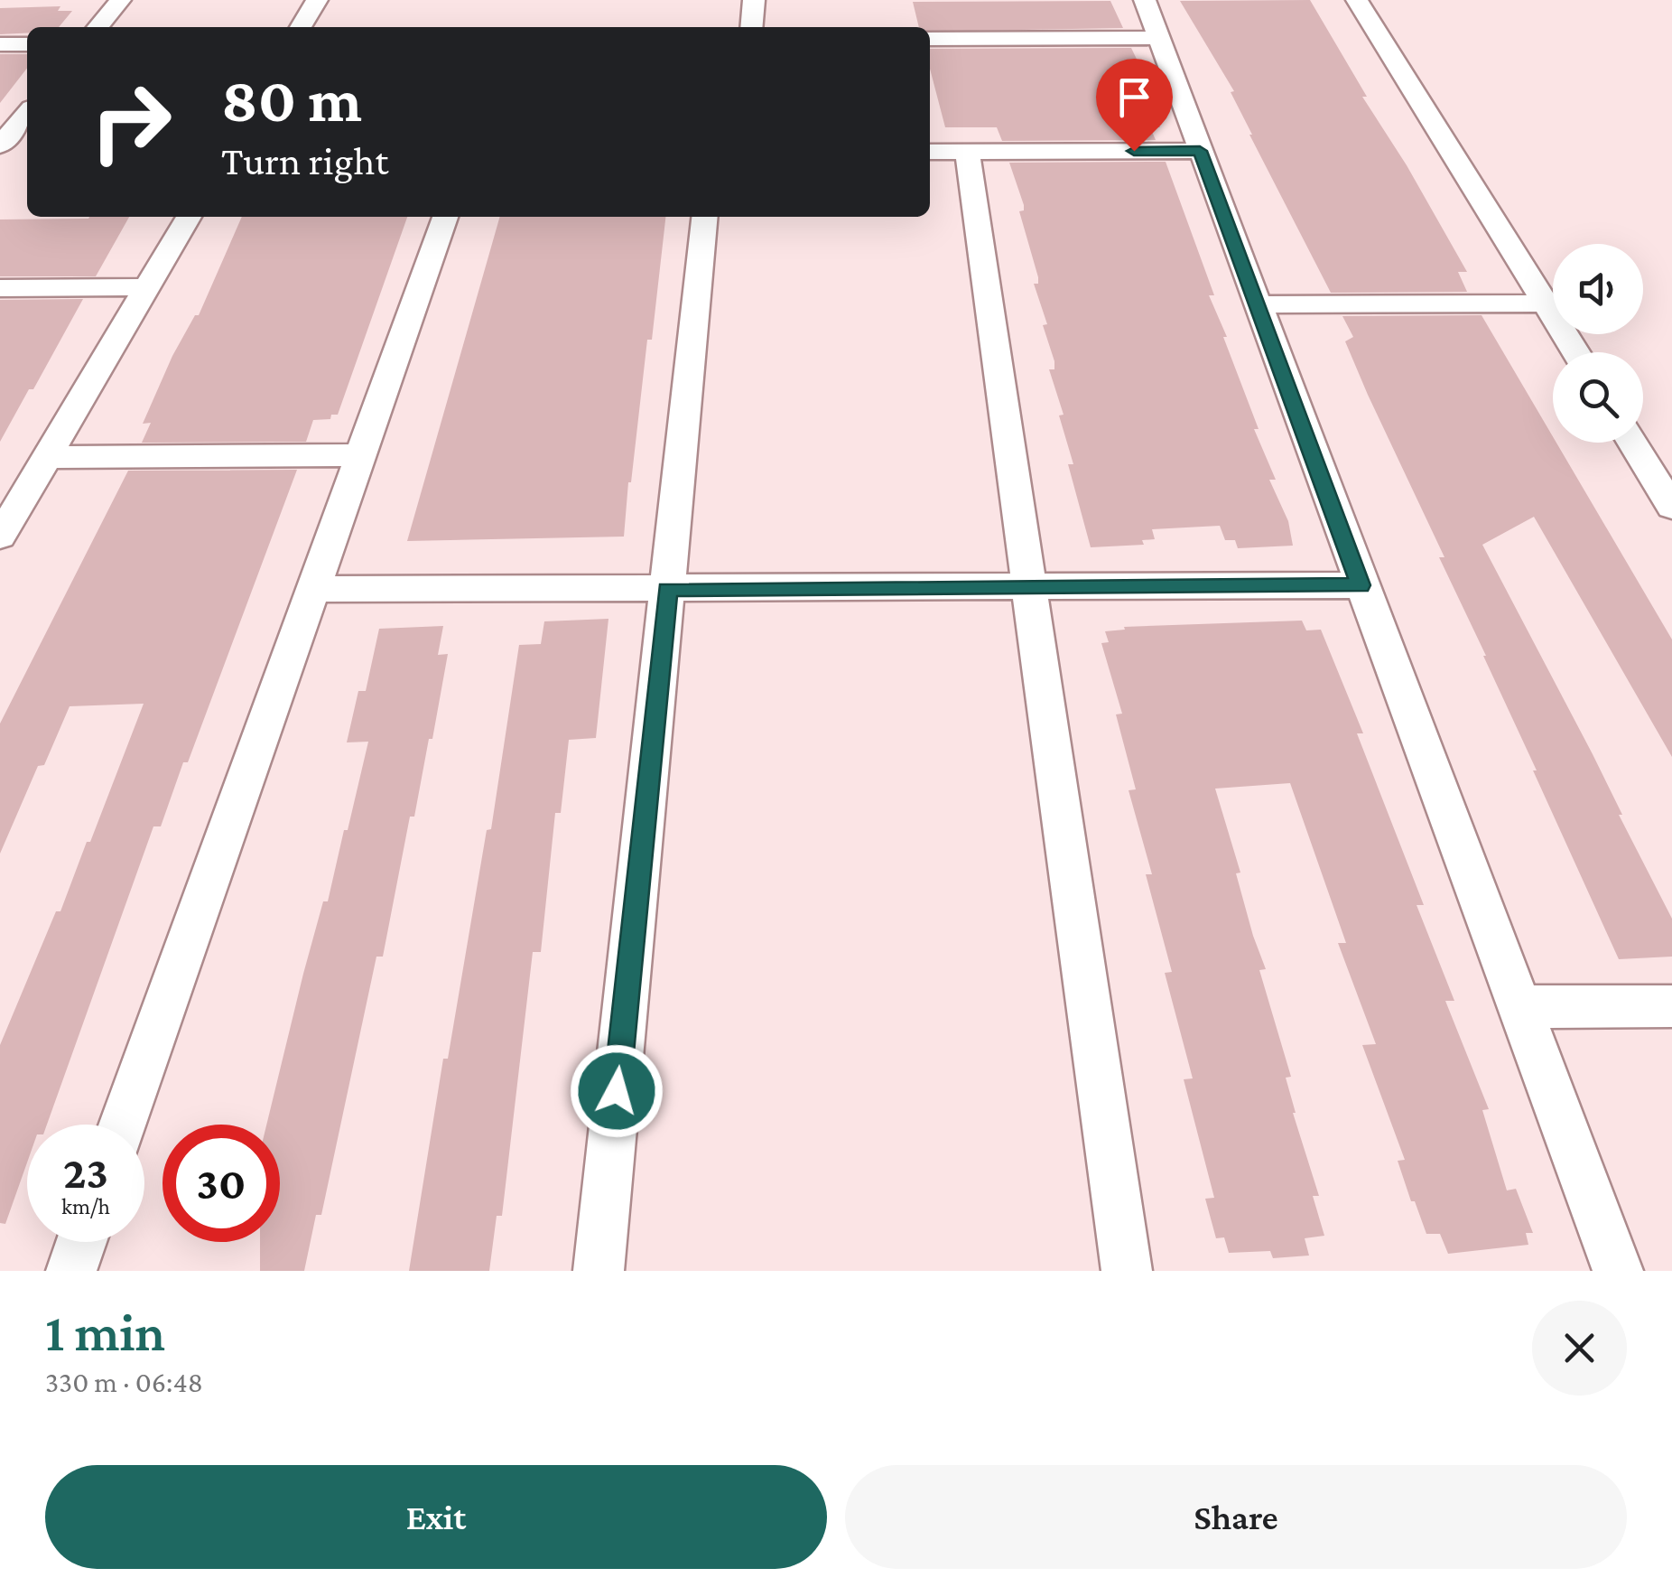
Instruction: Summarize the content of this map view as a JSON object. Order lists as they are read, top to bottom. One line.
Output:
{"page":{"turn":["80 m","Turn right"],"speed":"23 km/h","limit":"30","heading":["1 min","330 m · 06:48"],"buttons":["Exit","Share"]}}
